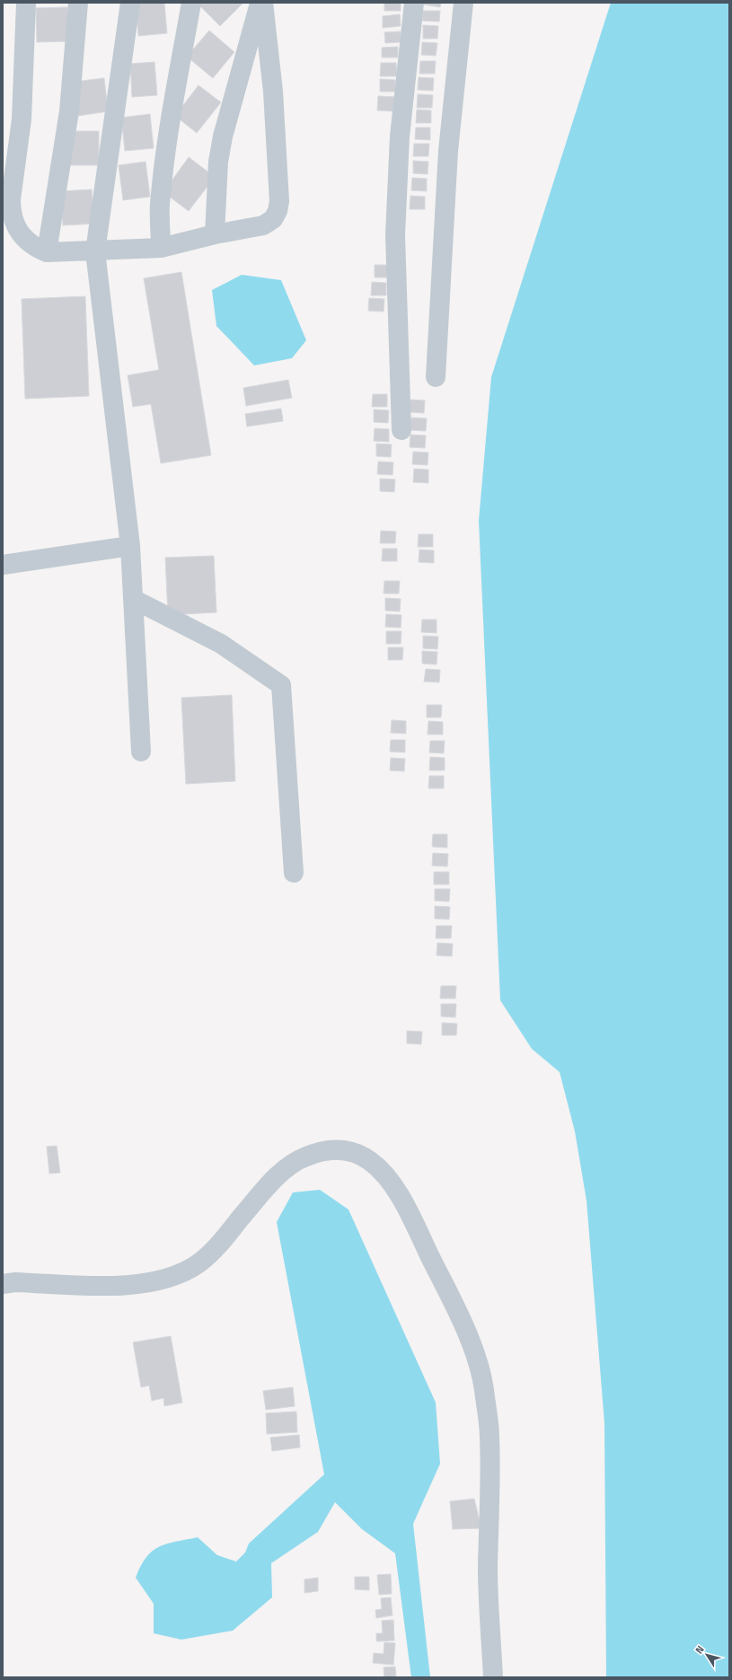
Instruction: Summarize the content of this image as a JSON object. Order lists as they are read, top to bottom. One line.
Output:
{"north":"top left"}
